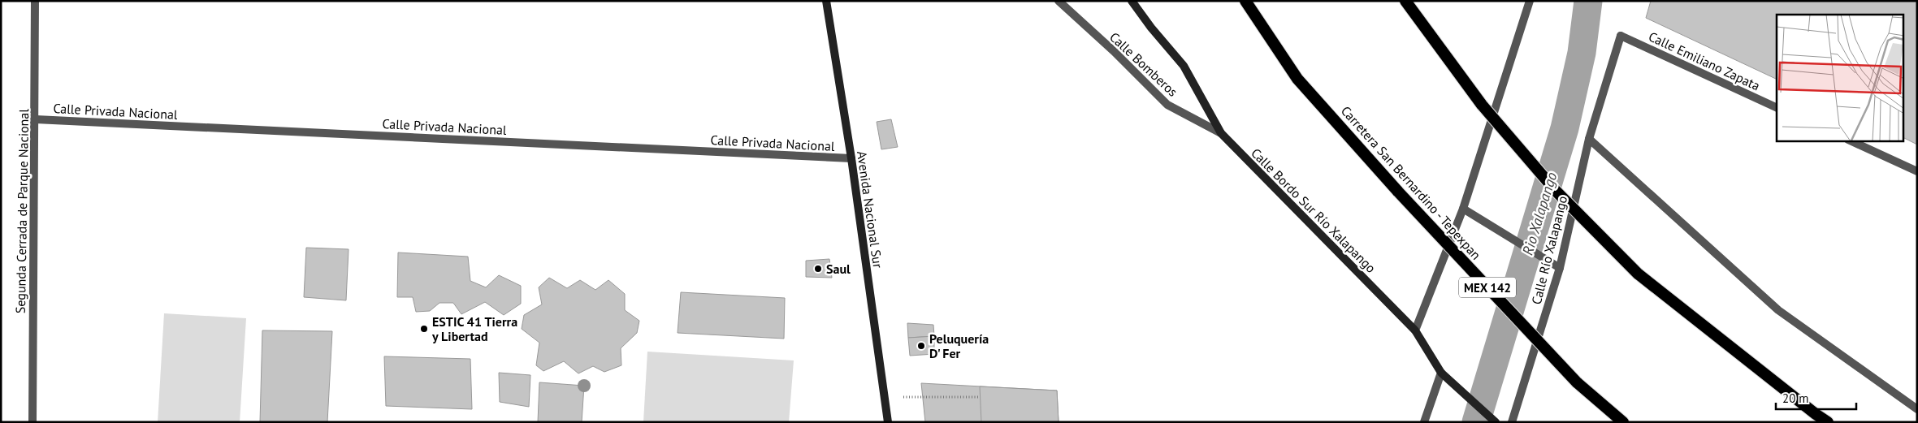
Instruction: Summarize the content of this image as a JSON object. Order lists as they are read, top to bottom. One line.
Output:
{"streets":{"highway":["Carretera San Bernardino - Tepexpan","MEX 142"],"main road":["Avenida Nacional Sur","Calle Bordo Sur Río Xalapango"],"street":["Calle Emiliano Zapata","Calle Bomberos","Calle Privada Nacional","Segunda Cerrada de Parque Nacional","Calle Río Xalapango"]},"crossings":[["Calle Emiliano Zapata","Calle Río Xalapango"],["Calle Bomberos","Calle Bordo Sur Río Xalapango"],["Calle Privada Nacional","Avenida Nacional Sur"],["Calle Privada Nacional","Segunda Cerrada de Parque Nacional"]],"water":["Rio Xalapango"],"places":["Saul","ESTIC 41 Tierra y Libertad","Peluquería D' Fer"],"scale_bar":"20 m"}
